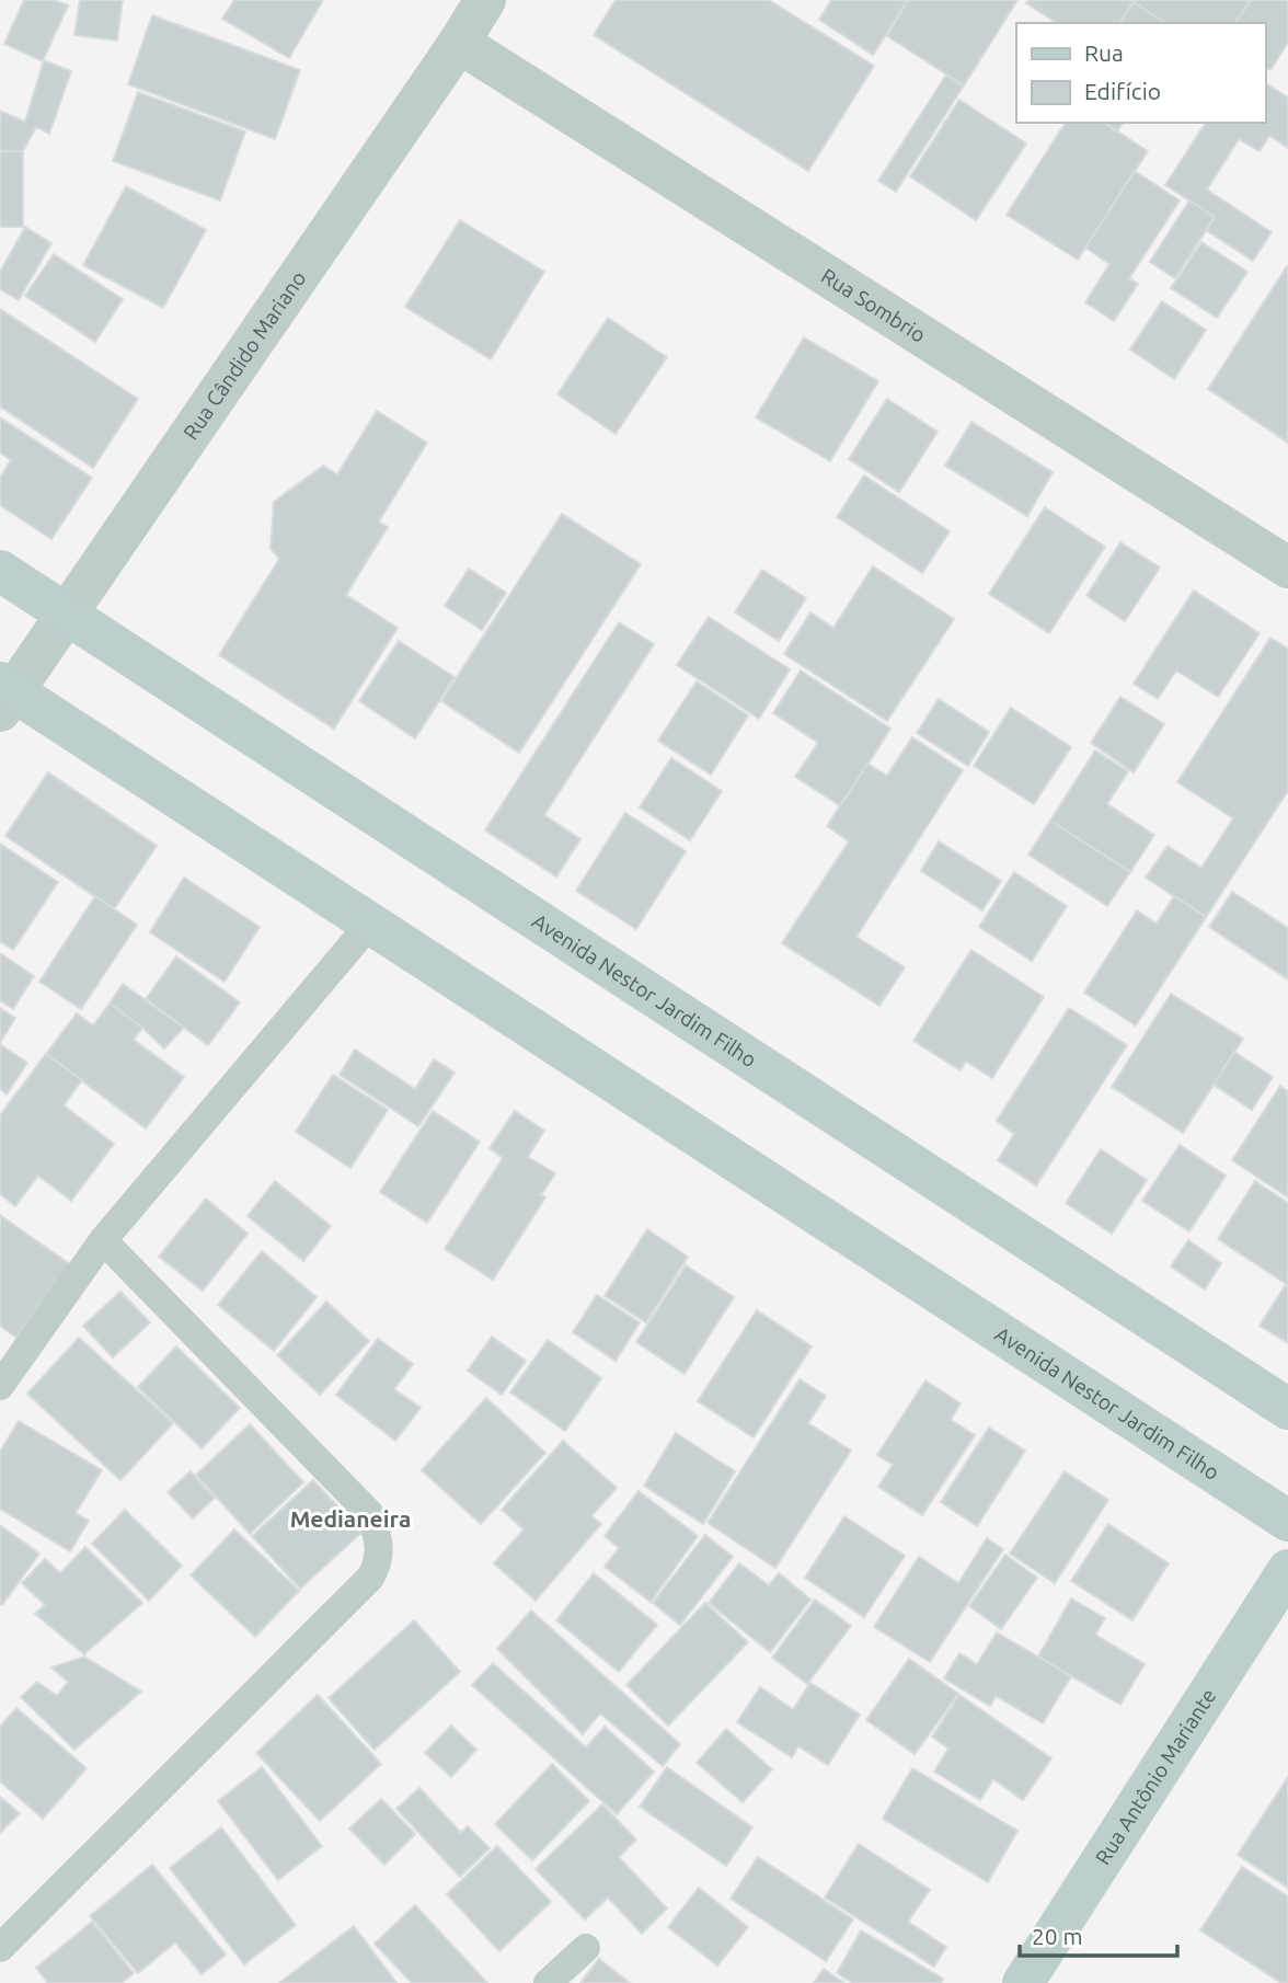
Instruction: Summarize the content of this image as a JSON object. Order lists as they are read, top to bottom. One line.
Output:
{"streets":{"main road":["Avenida Nestor Jardim Filho","Rua Antônio Mariante"],"street":["Rua Sombrio","Rua Cândido Mariano"]},"crossings":[["Rua Sombrio","Rua Cândido Mariano"],["Rua Cândido Mariano","Avenida Nestor Jardim Filho"]],"districts":["Medianeira"],"legend":["Rua","Edifício"],"scale_bar":"20 m"}
